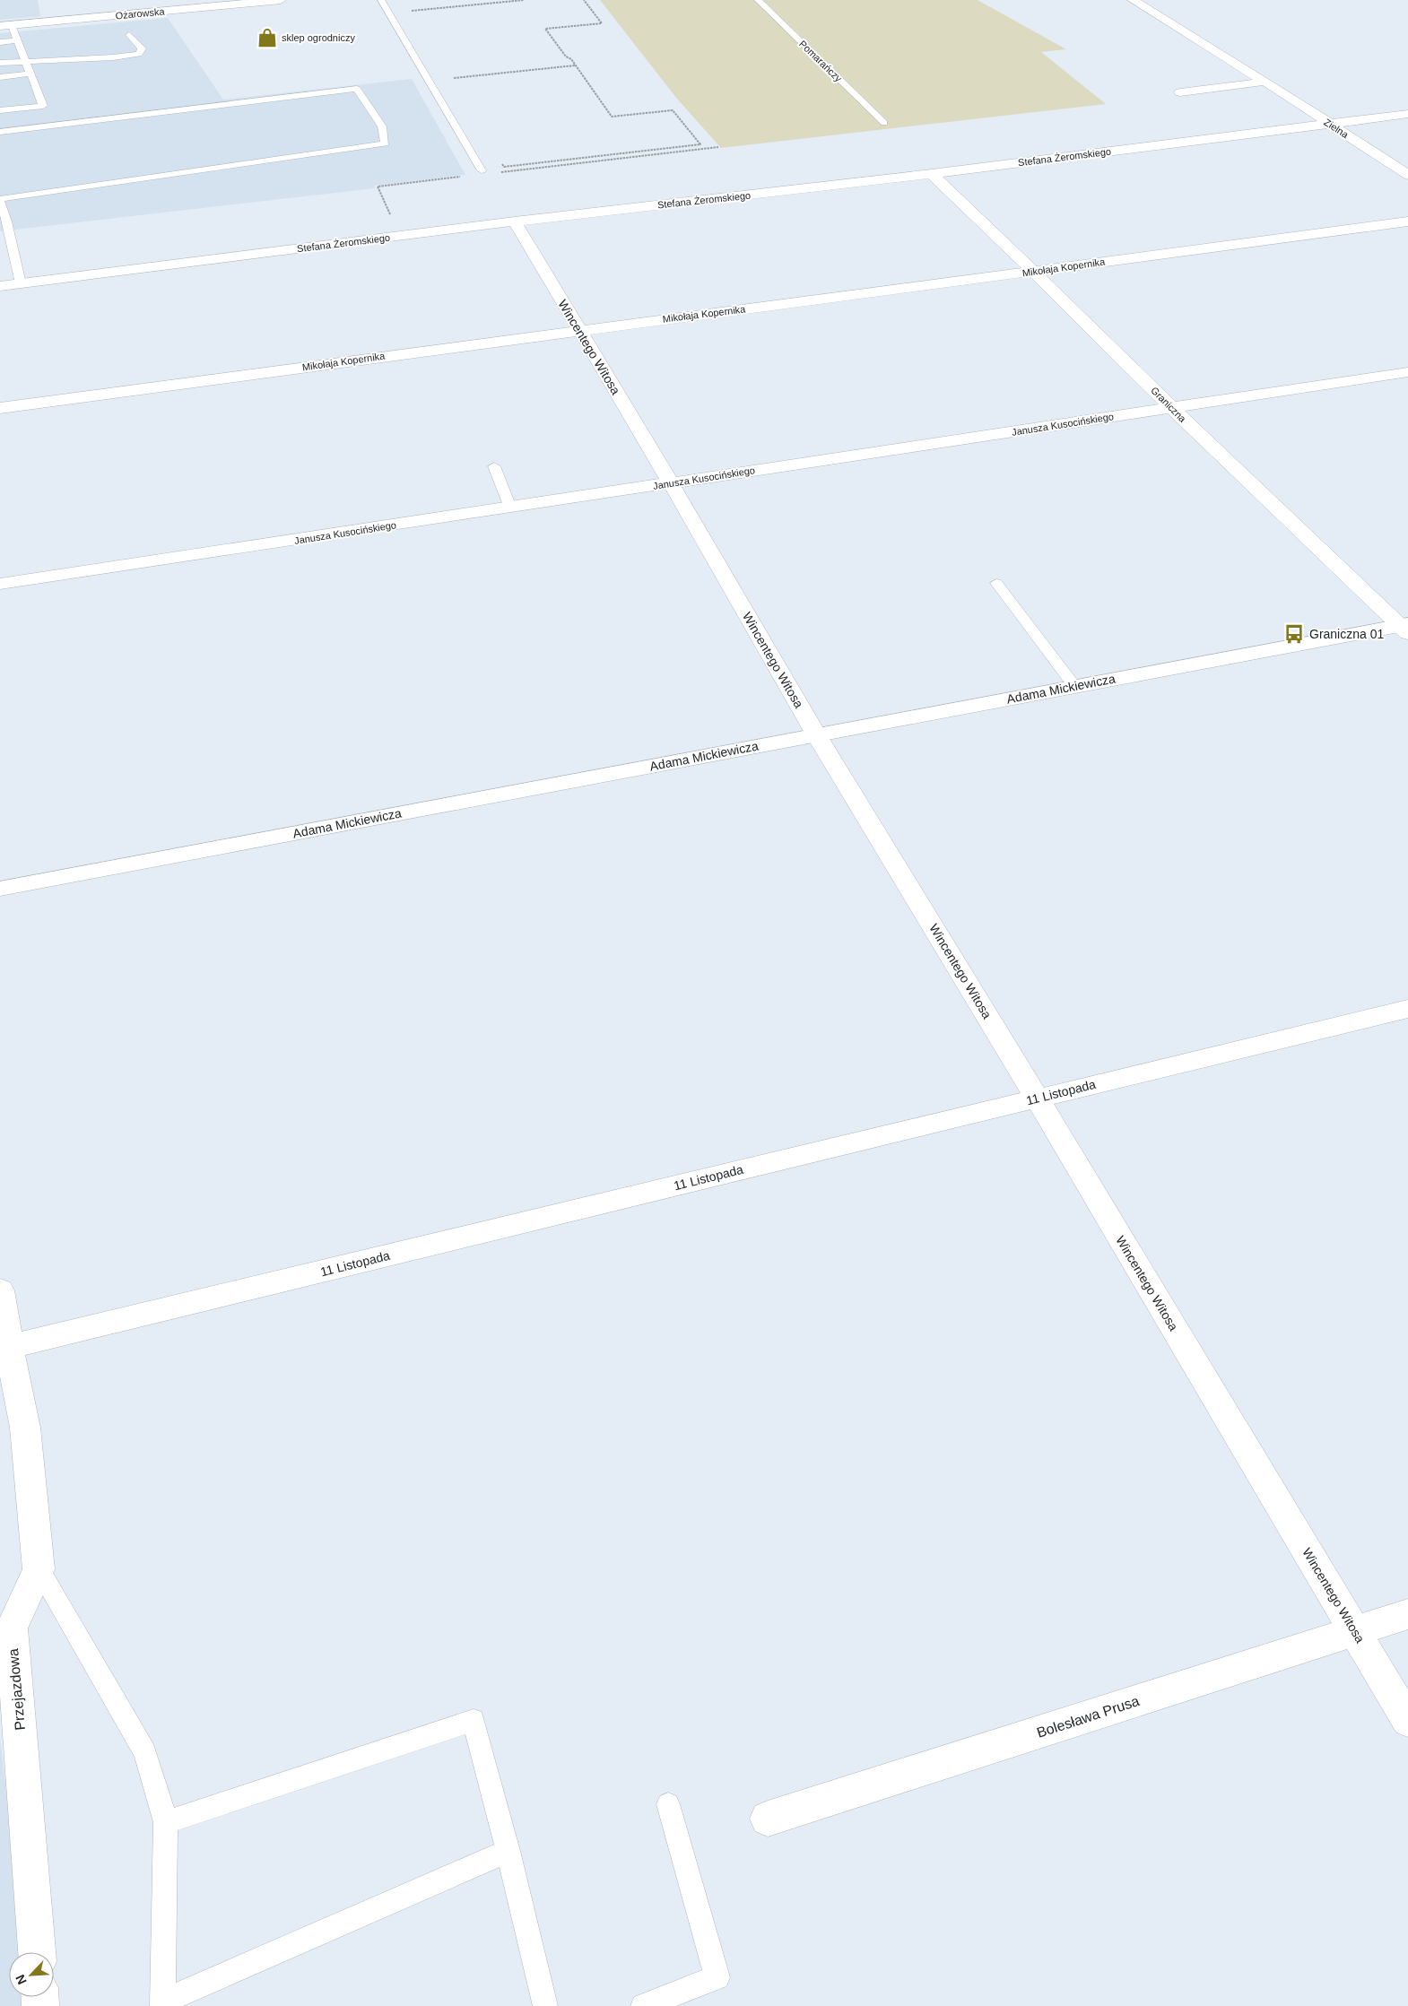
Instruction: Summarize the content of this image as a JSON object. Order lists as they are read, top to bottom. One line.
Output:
{"streets":{"street":["Ożarowska","Zielna","Stefana Żeromskiego","Mikołaja Kopernika","Wincentego Witosa","Graniczna","Janusza Kusocińskiego","Adama Mickiewicza","11 Listopada","Przejazdowa","Bolesława Prusa"],"lane":["Pomarańczy"]},"crossings":[["Zielna","Stefana Żeromskiego"],["Stefana Żeromskiego","Wincentego Witosa"],["Stefana Żeromskiego","Graniczna"],["Mikołaja Kopernika","Wincentego Witosa"],["Mikołaja Kopernika","Graniczna"],["Wincentego Witosa","Janusza Kusocińskiego"],["Wincentego Witosa","Adama Mickiewicza"],["Wincentego Witosa","11 Listopada"],["Wincentego Witosa","Bolesława Prusa"],["Graniczna","Janusza Kusocińskiego"],["Graniczna","Adama Mickiewicza"],["11 Listopada","Przejazdowa"]],"places":{"shop":["sklep ogrodniczy"],"bus stop":["Graniczna 01"]},"north":"bottom left"}
